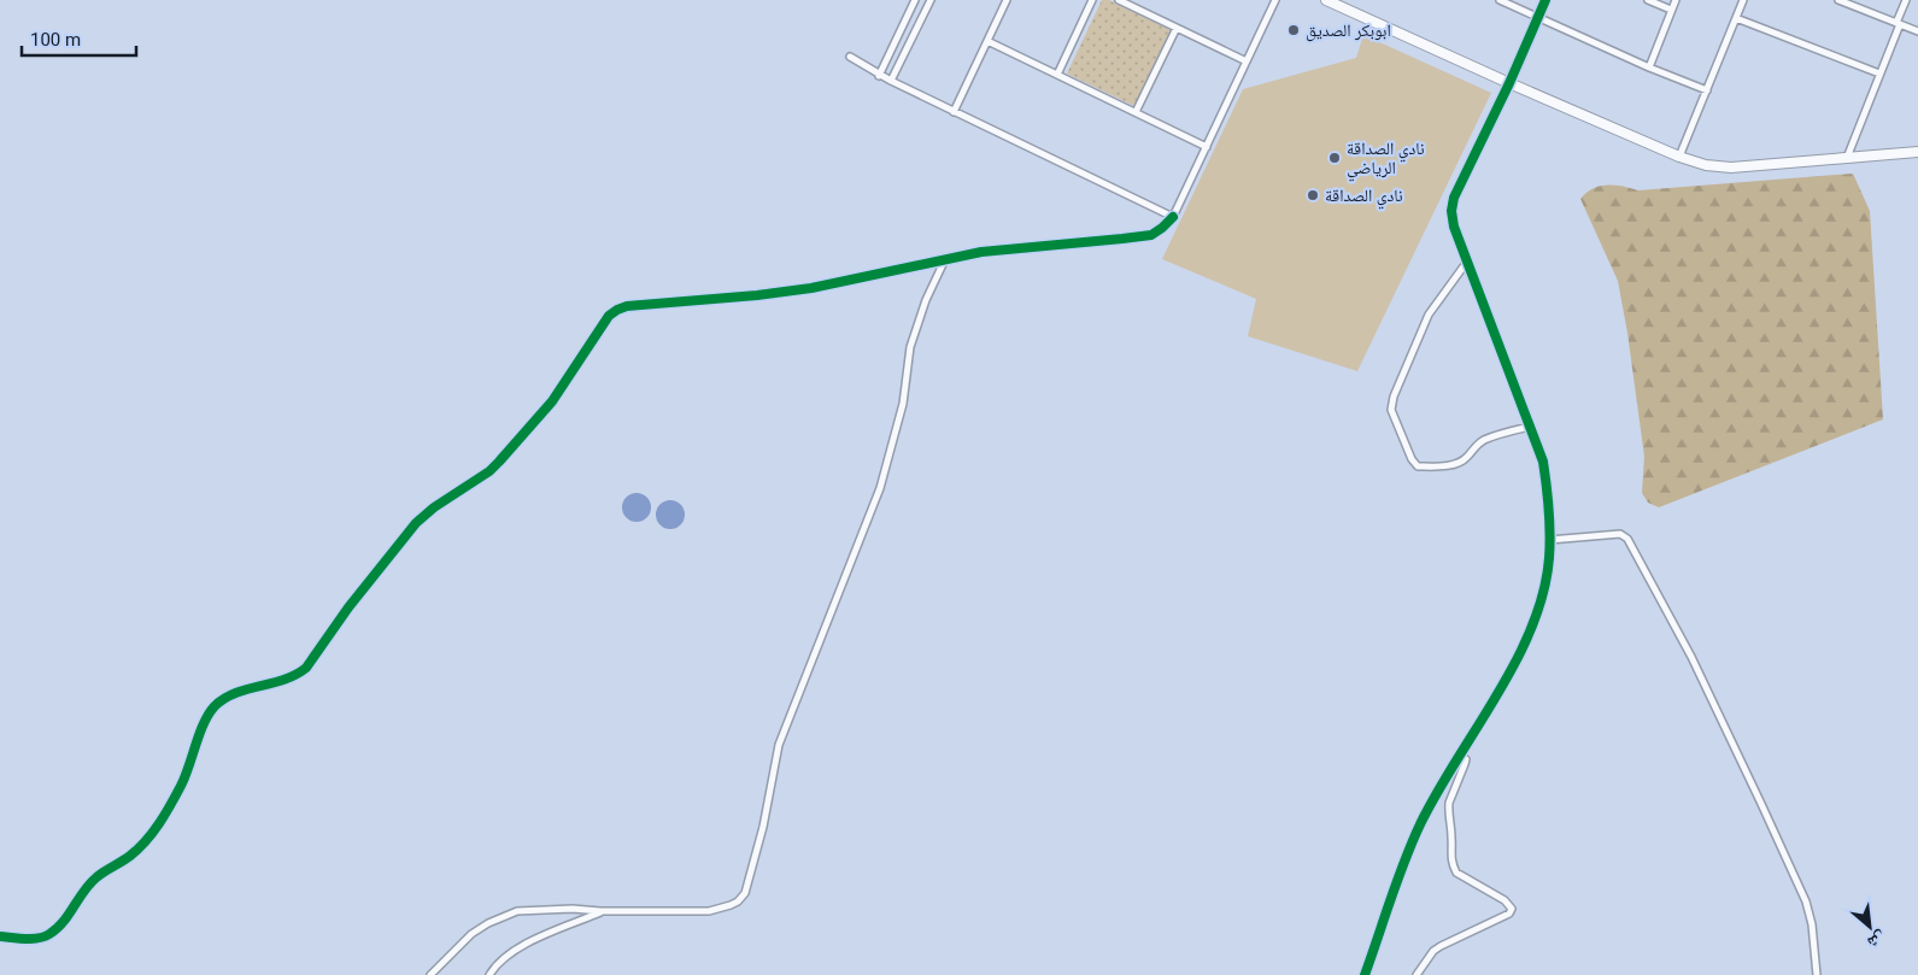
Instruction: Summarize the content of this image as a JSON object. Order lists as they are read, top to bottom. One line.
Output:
{"places":["ابوبكر الصديق","نادي الصداقة الرياضي","نادي الصداقة"],"scale_bar":"100 m","north":"bottom right"}
